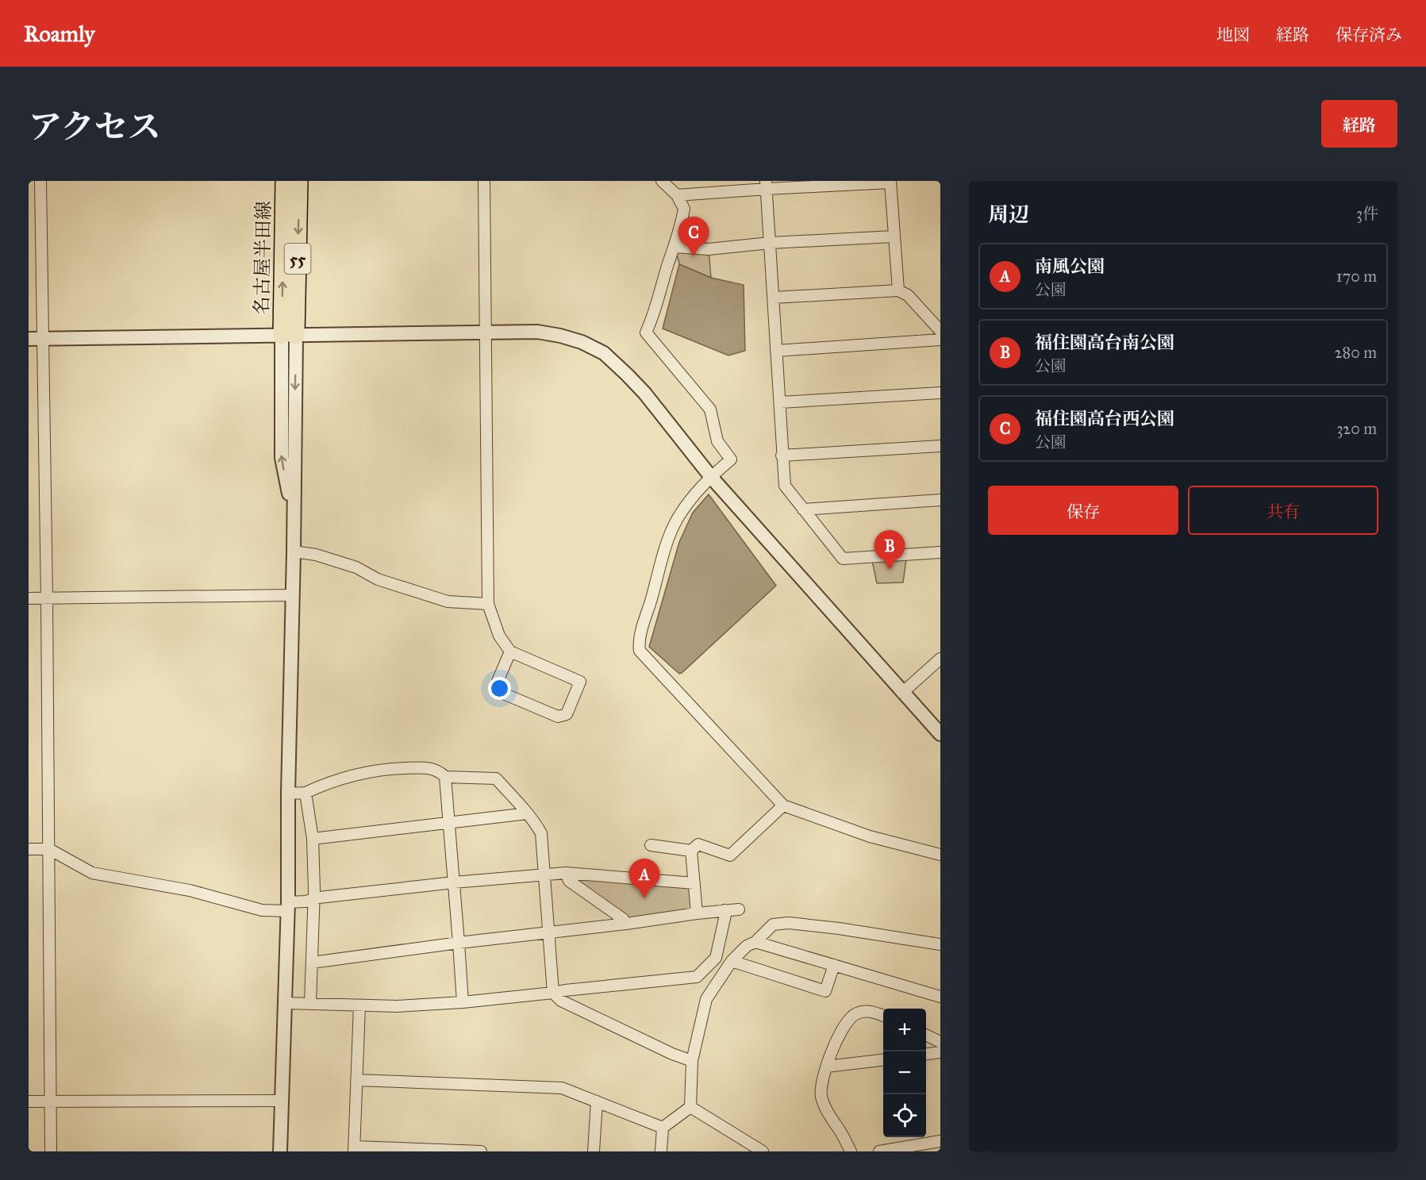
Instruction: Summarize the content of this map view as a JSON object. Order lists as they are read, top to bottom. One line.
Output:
{"streets":{"main road":["名古屋半田線","55"]},"page":{"header":"Roamly","nav":["地図","経路","保存済み"],"title":"アクセス","buttons":["経路",["保存","共有"]],"heading":["周辺","3件"],"pins":["C","B","A"],"list":[{"mark":"A","name":"南風公園","note":"公園","value":"170 m"},{"mark":"B","name":"福住園高台南公園","note":"公園","value":"280 m"},{"mark":"C","name":"福住園高台西公園","note":"公園","value":"320 m"}],"map_buttons":["+","−"]}}
